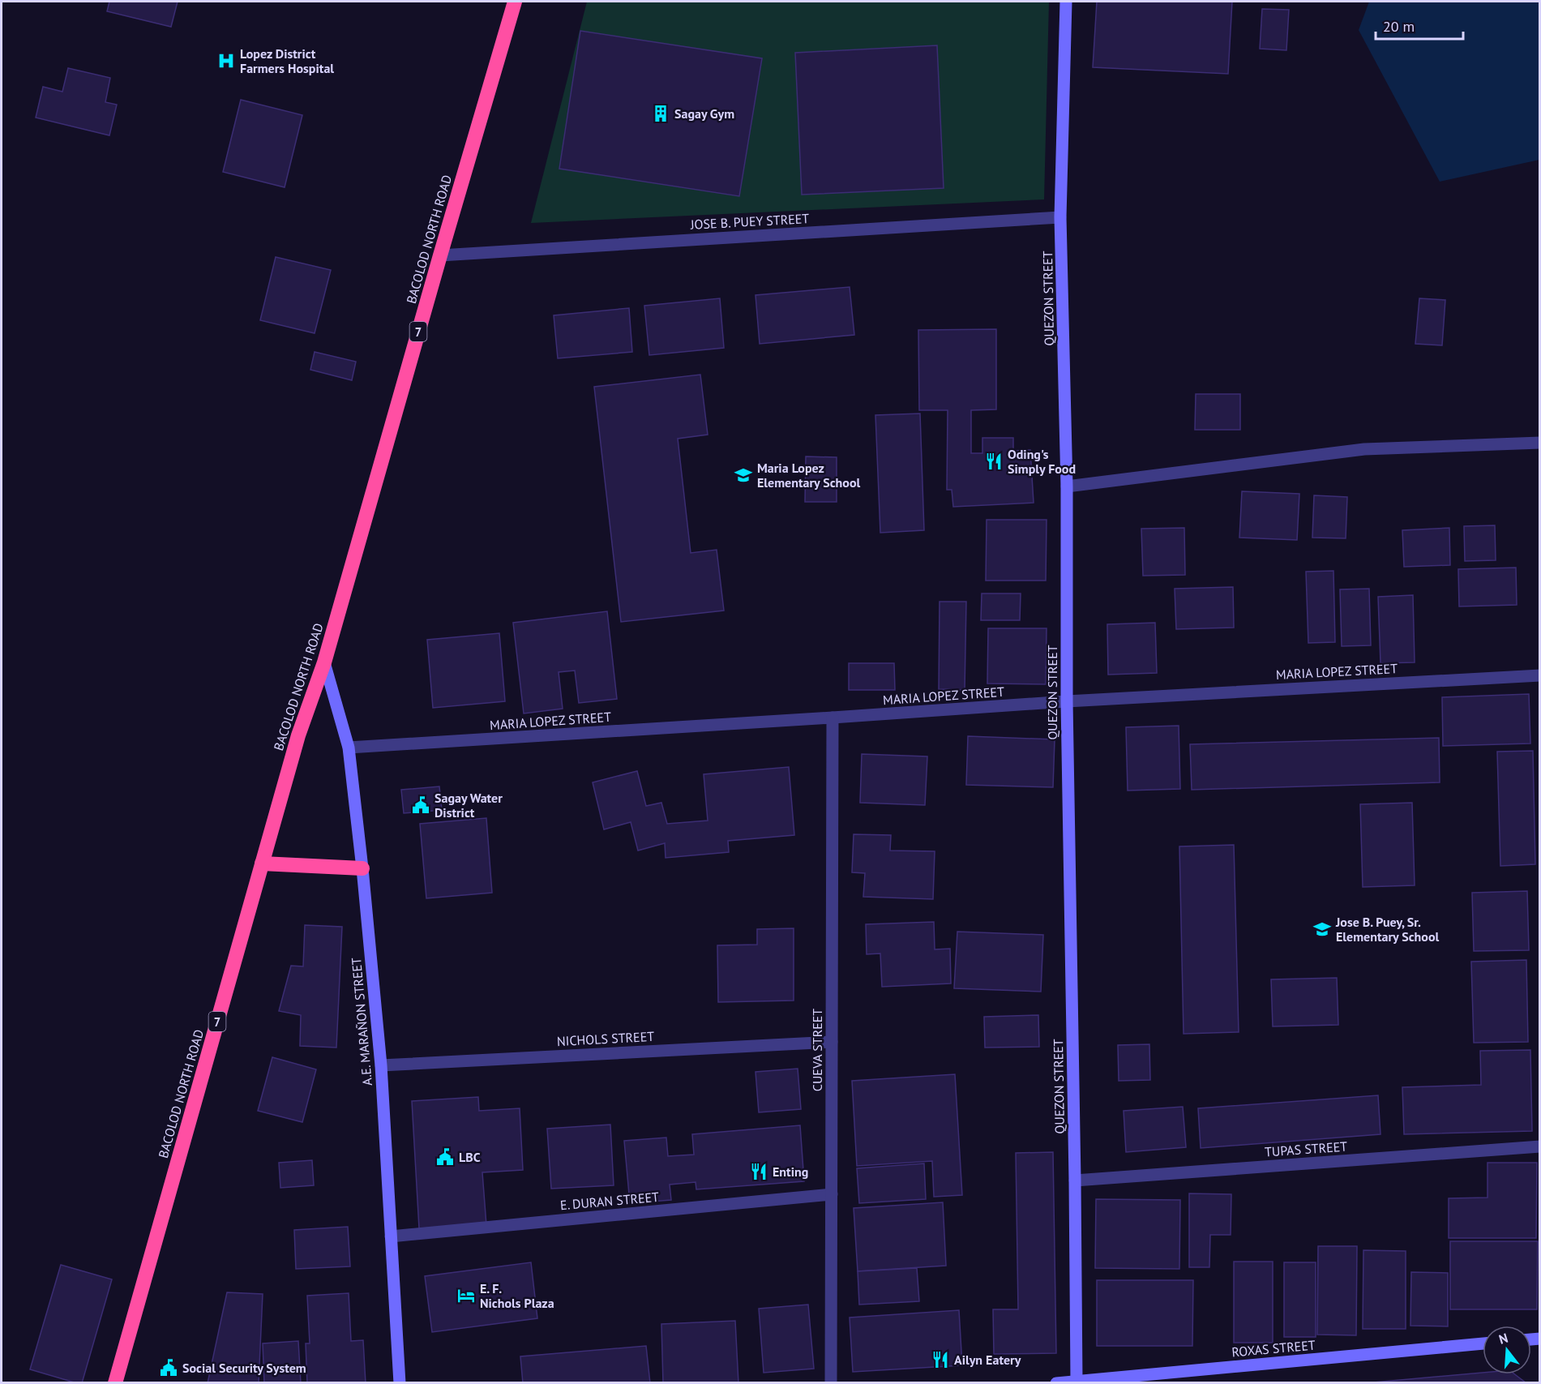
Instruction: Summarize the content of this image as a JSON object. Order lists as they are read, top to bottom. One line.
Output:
{"streets":{"highway":["BACOLOD NORTH ROAD","7"],"street":["JOSE B. PUEY STREET","QUEZON STREET","MARIA LOPEZ STREET","A.E. MARAÑON STREET","NICHOLS STREET","CUEVA STREET","TUPAS STREET","E. DURAN STREET","ROXAS STREET"]},"crossings":[["JOSE B. PUEY STREET","BACOLOD NORTH ROAD"],["JOSE B. PUEY STREET","QUEZON STREET"],["BACOLOD NORTH ROAD","A.E. MARAÑON STREET"],["QUEZON STREET","MARIA LOPEZ STREET"],["QUEZON STREET","TUPAS STREET"],["QUEZON STREET","ROXAS STREET"],["MARIA LOPEZ STREET","A.E. MARAÑON STREET"],["MARIA LOPEZ STREET","CUEVA STREET"],["A.E. MARAÑON STREET","NICHOLS STREET"],["A.E. MARAÑON STREET","E. DURAN STREET"],["NICHOLS STREET","CUEVA STREET"],["CUEVA STREET","E. DURAN STREET"]],"places":{"hospital":["Lopez District Farmers Hospital"],"building":["Sagay Gym"],"restaurant":["Oding's Simply Food","Enting","Ailyn Eatery"],"school or university":["Maria Lopez Elementary School","Jose B. Puey, Sr. Elementary School"],"public building":["Sagay Water District","LBC","Social Security System"],"hotel":["E. F. Nichols Plaza"]},"scale_bar":"20 m","north":"top"}
